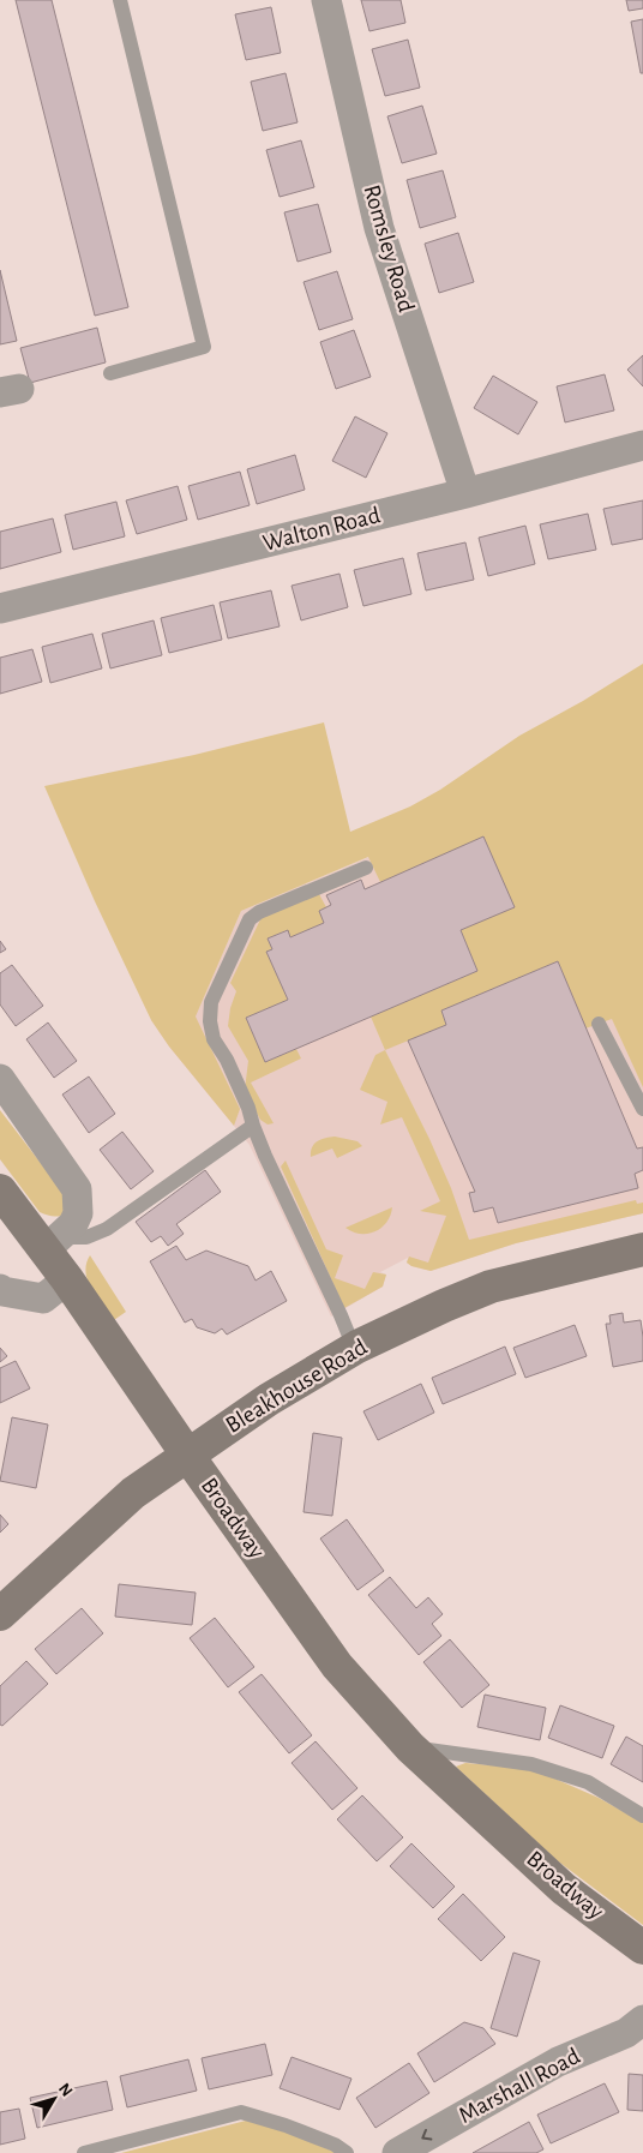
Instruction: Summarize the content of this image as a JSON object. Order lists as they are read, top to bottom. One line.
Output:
{"streets":{"street":["Romsley Road","Walton Road","Bleakhouse Road","Broadway","Marshall Road"]},"crossings":[["Romsley Road","Walton Road"],["Bleakhouse Road","Broadway"]],"one_way":["Marshall Road"],"north":"top right"}
